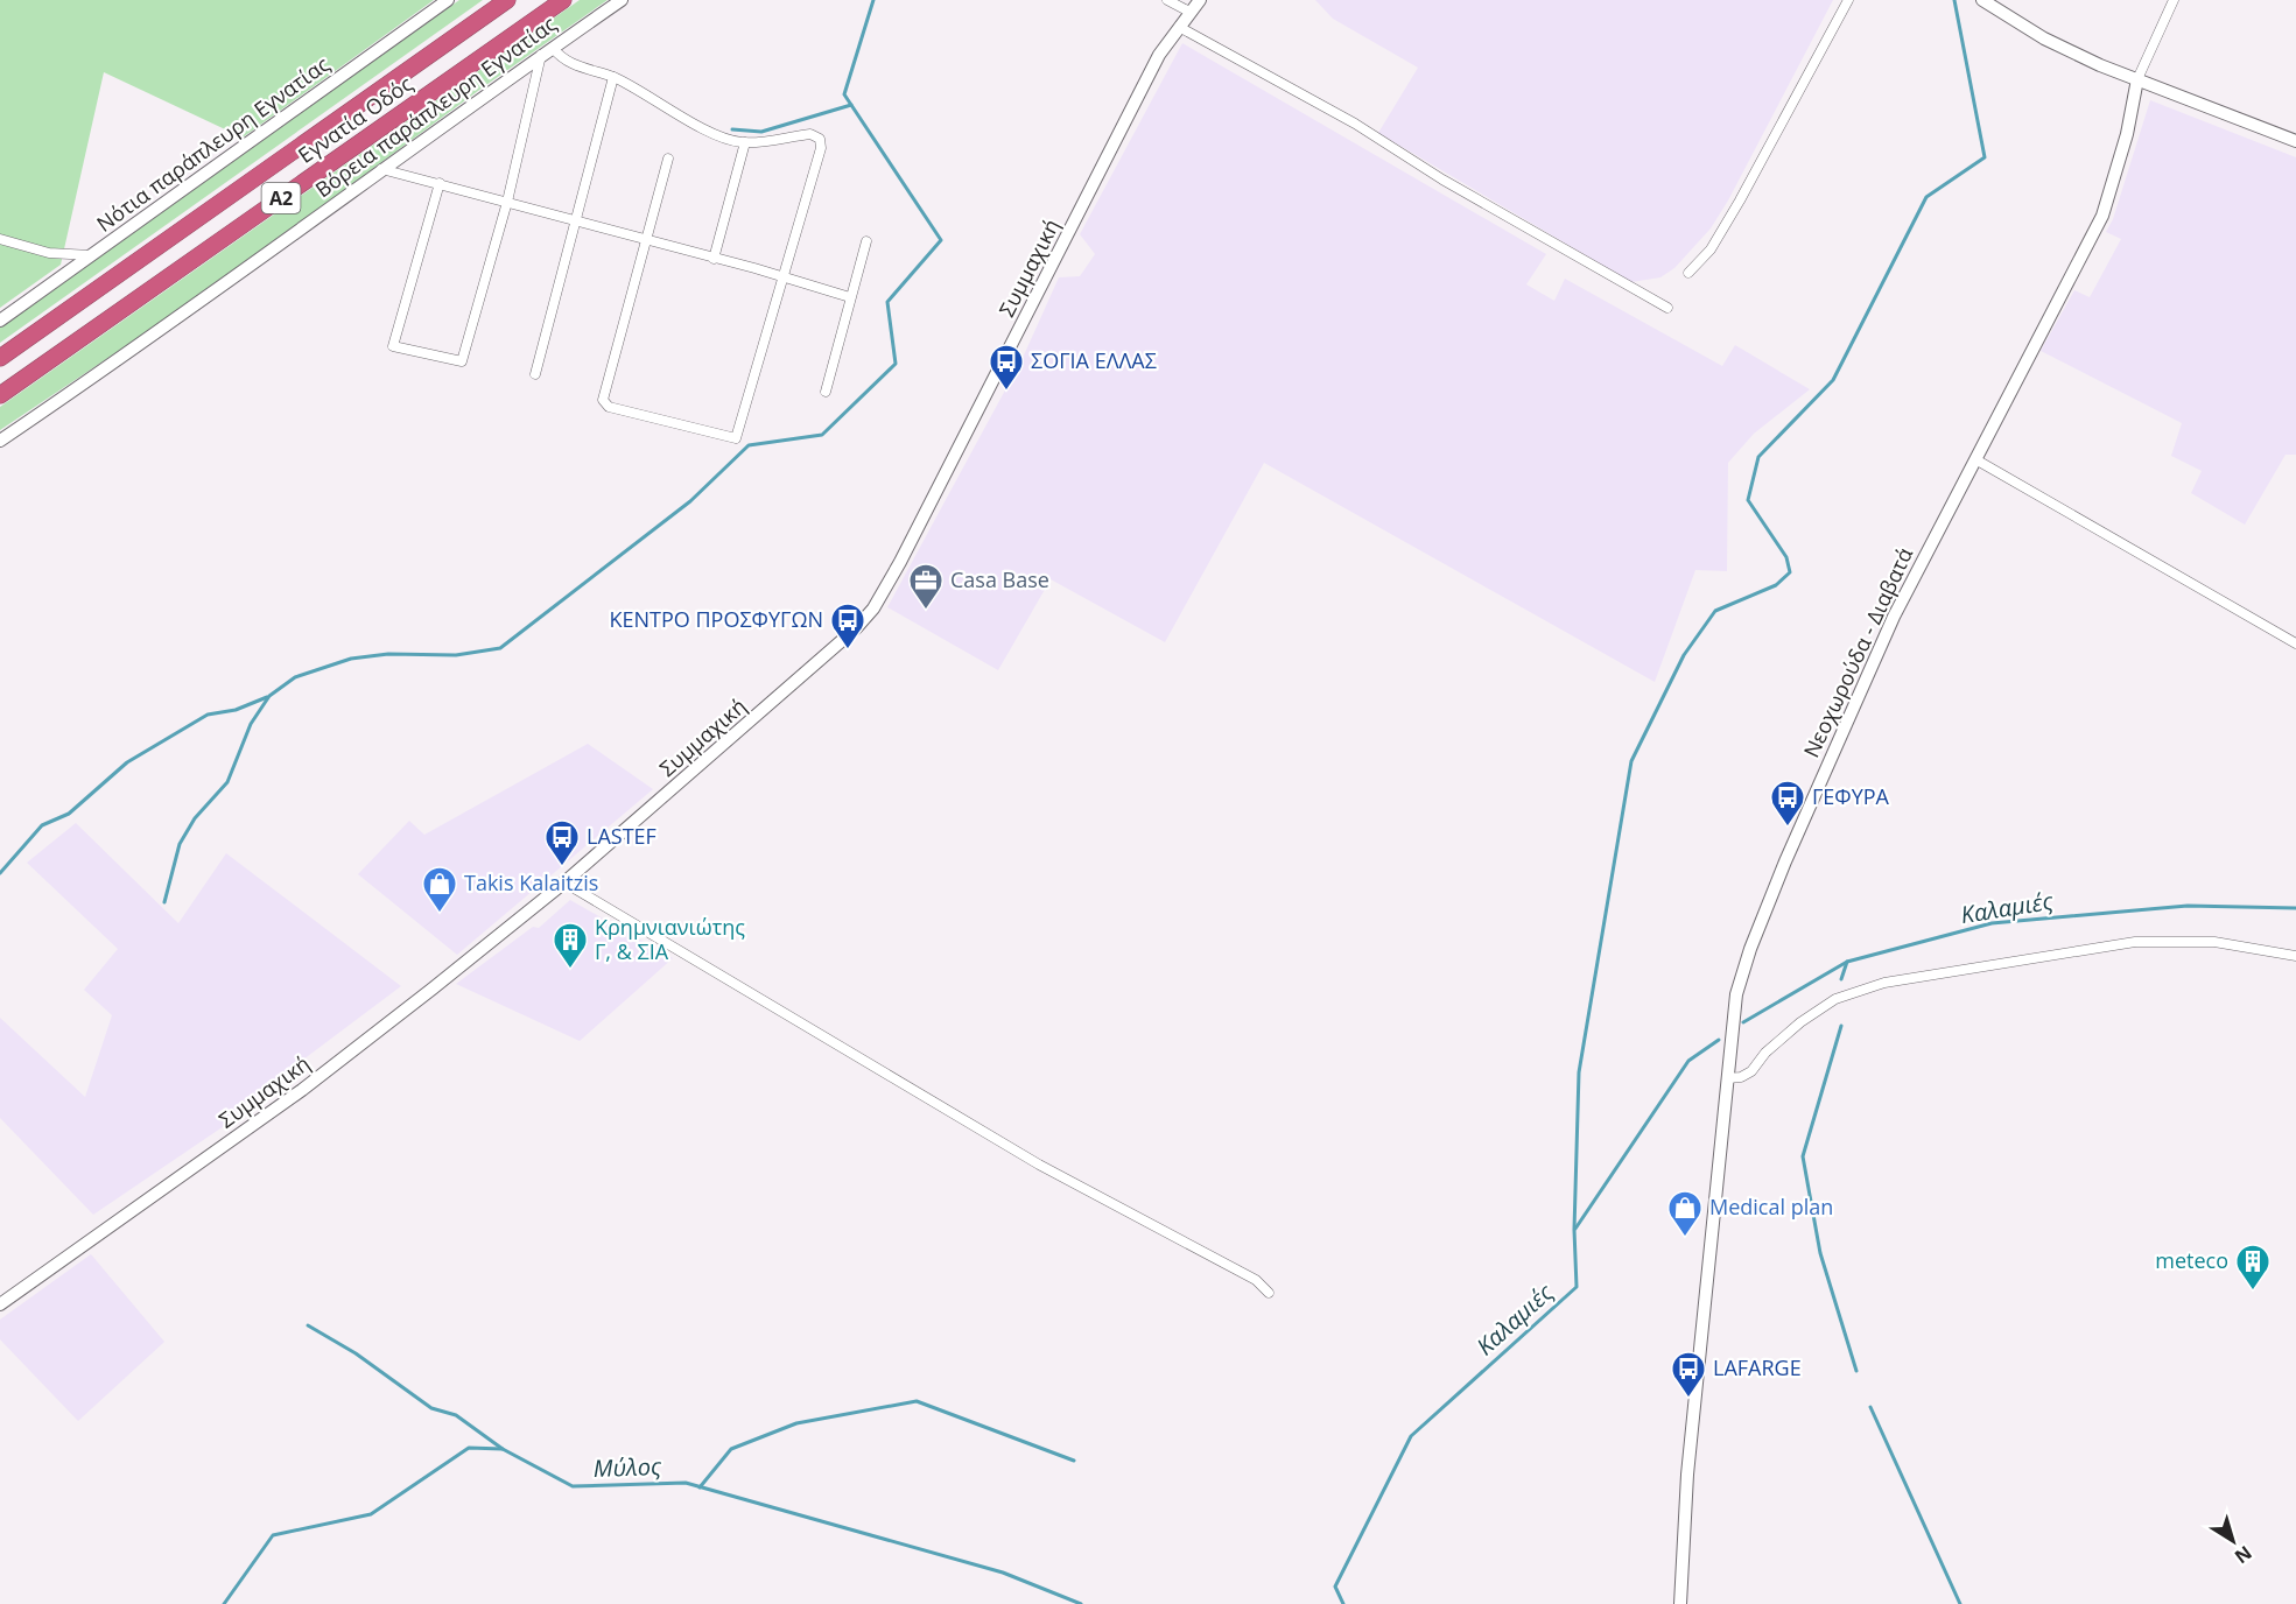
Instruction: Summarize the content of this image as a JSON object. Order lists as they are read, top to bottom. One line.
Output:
{"streets":{"highway":["Εγνατία Οδός","Α2"],"street":["Βόρεια παράπλευρη Εγνατίας","Νότια παράπλευρη Εγνατίας","Συμμαχική","Νεοχωρούδα - Διαβατά"]},"water":["Καλαμιές","Μύλος"],"places":{"bus stop":["ΣΟΓΙΑ ΕΛΛΑΣ","ΚΕΝΤΡΟ ΠΡΟΣΦΥΓΩΝ","ΓΕΦΥΡΑ","LASTEF","LAFARGE"],"office":["Casa Base"],"shop":["Takis Kalaitzis","Medical plan"],"building":["Κρημνιανιώτης Γ, & ΣΙΑ","meteco"]},"north":"bottom right"}
